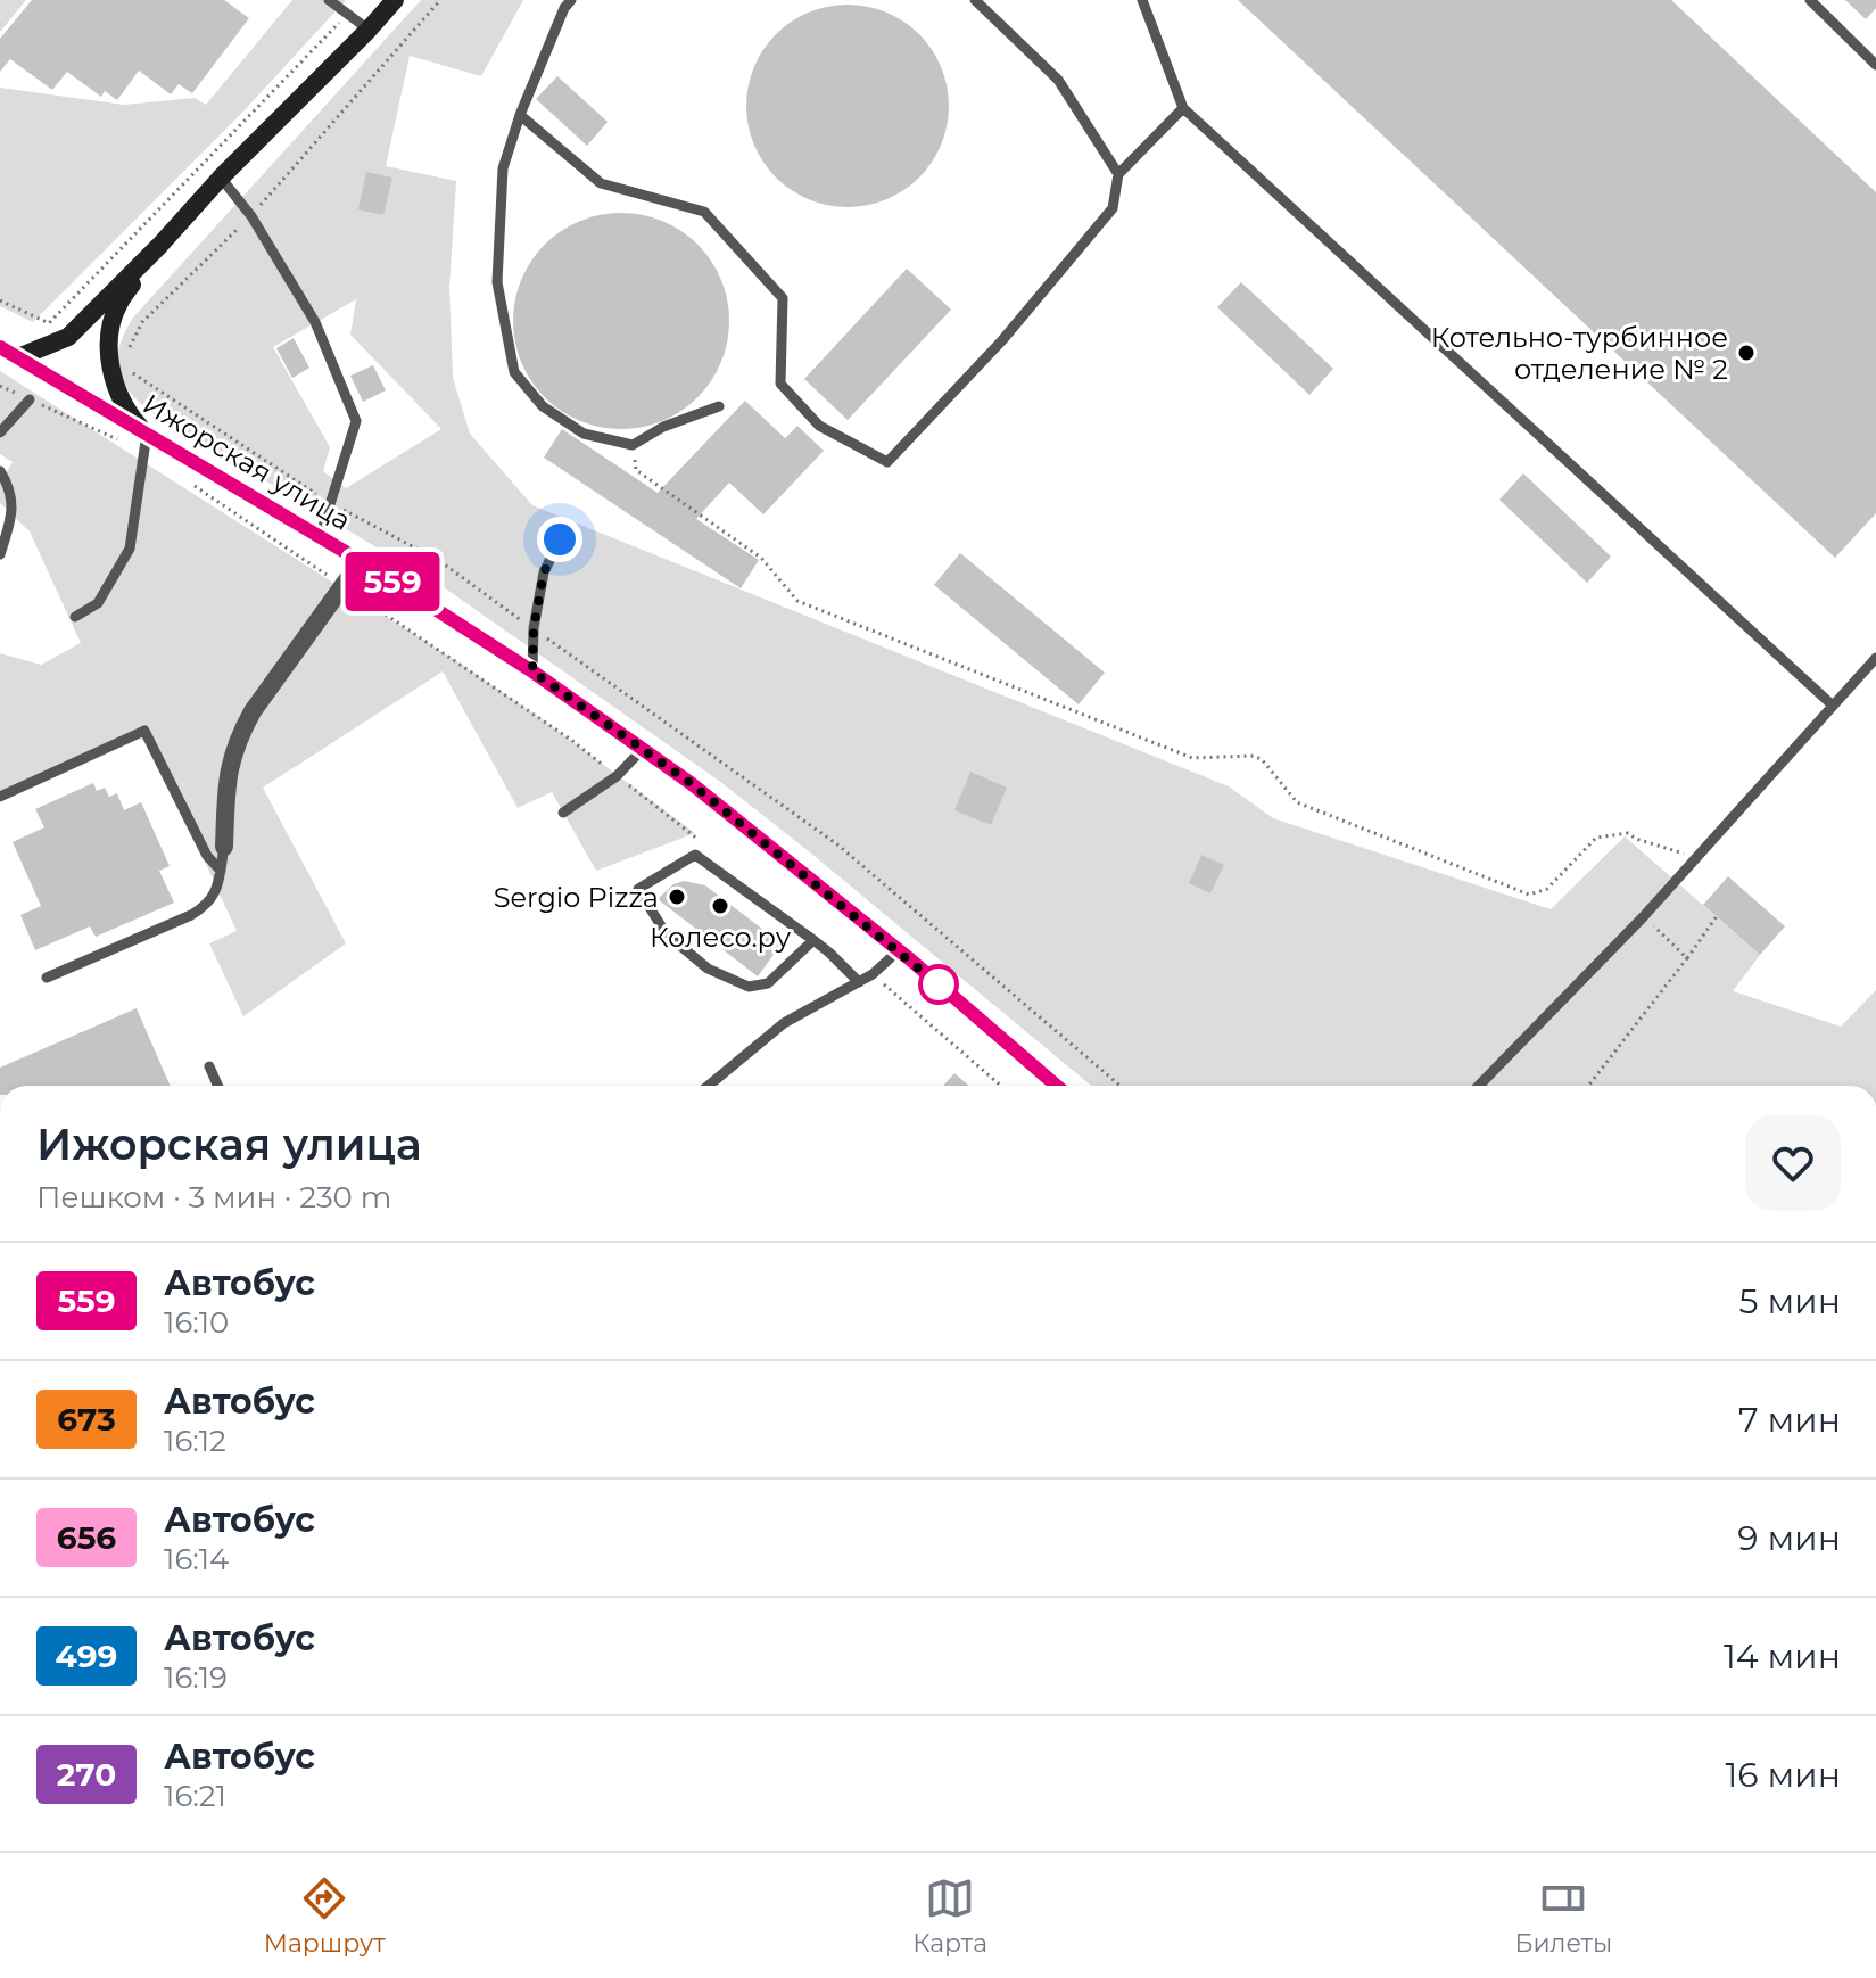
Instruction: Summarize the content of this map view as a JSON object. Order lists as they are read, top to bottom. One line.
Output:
{"streets":{"main road":["Ижорская улица"]},"places":["Котельно-турбинное отделение № 2","Sergio Pizza","Колесо.ру"],"lines":["bus line 559"],"page":{"on_map":"559","heading":["Ижорская улица","Пешком · 3 мин · 230 m"],"list":[{"mark":"559","name":"Автобус","note":"16:10","value":"5 мин"},{"mark":"673","name":"Автобус","note":"16:12","value":"7 мин"},{"mark":"656","name":"Автобус","note":"16:14","value":"9 мин"},{"mark":"499","name":"Автобус","note":"16:19","value":"14 мин"},{"mark":"270","name":"Автобус","note":"16:21","value":"16 мин"}],"tabs":["Маршрут","Карта","Билеты"]}}
